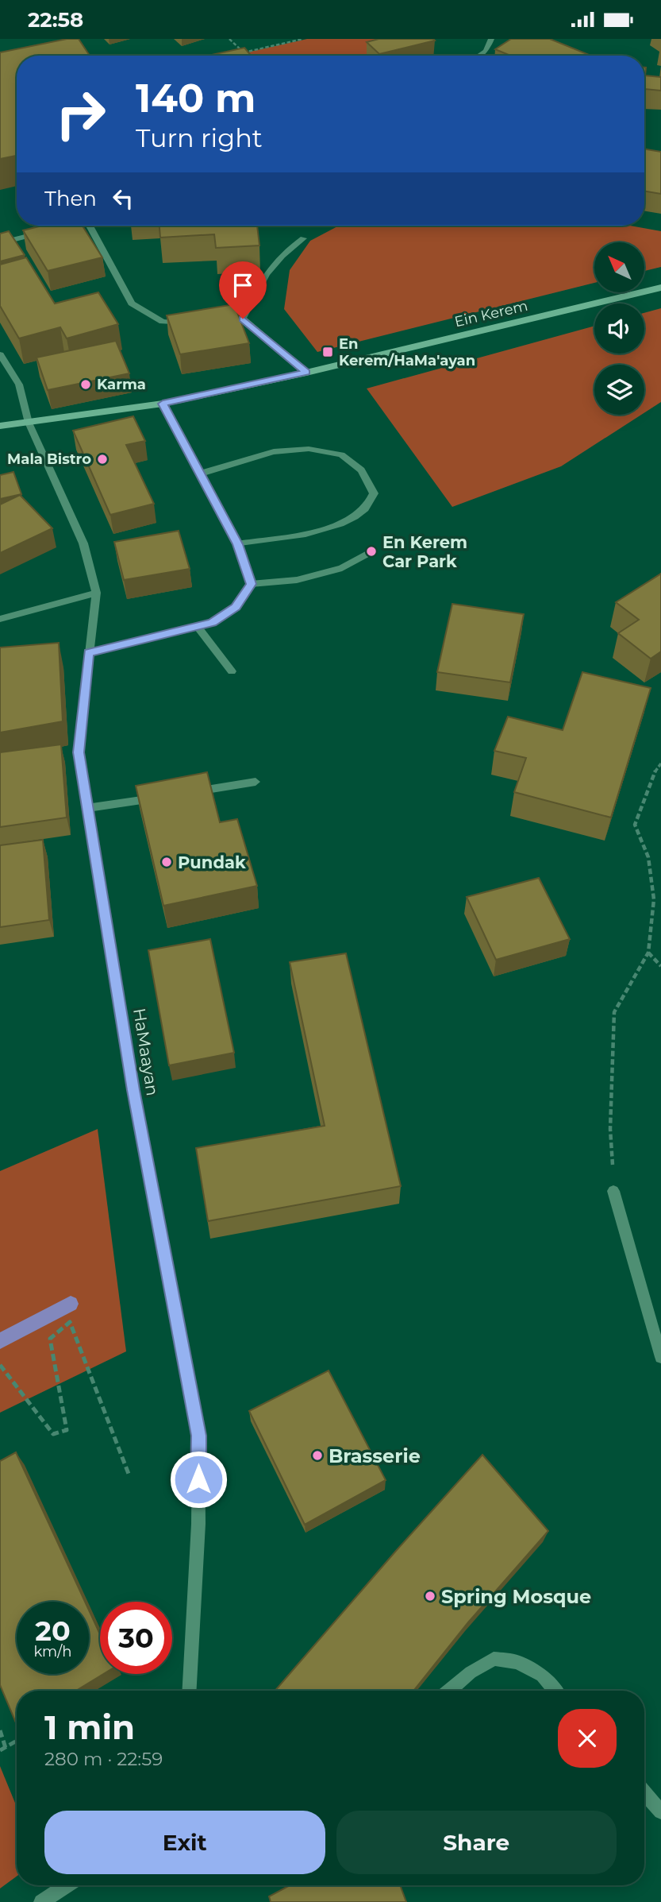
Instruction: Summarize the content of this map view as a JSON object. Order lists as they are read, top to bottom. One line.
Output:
{"streets":{"main road":["Ein Kerem"],"street":["HaMaayan"]},"crossings":[["Ein Kerem","HaMaayan"]],"places":{"transit":["En Kerem/HaMa'ayan"],"other":["Karma","Mala Bistro","En Kerem Car Park","Pundak","Brasserie","Spring Mosque"]},"north":"top left","page":{"status":"22:58","turn":["140 m","Turn right"],"then":"Then","speed":"20 km/h","limit":"30","heading":["1 min","280 m · 22:59"],"buttons":["Exit","Share"]}}
